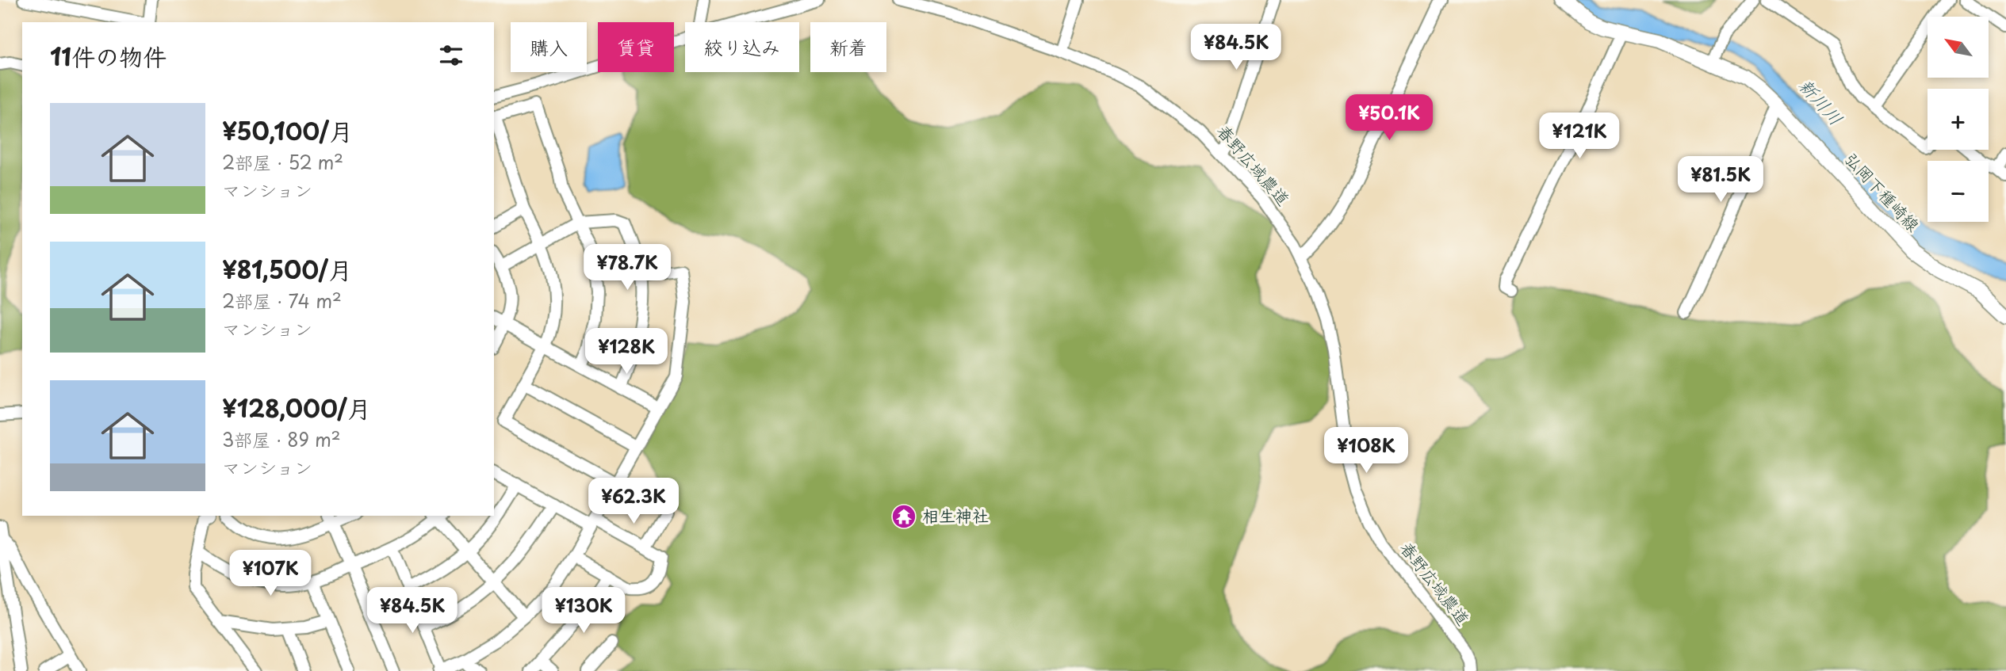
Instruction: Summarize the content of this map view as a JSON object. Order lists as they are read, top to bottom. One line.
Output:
{"streets":{"main road":["弘岡下種崎線"],"street":["春野広域農道"]},"water":["新川川"],"places":{"temple":["相生神社"]},"north":"top left","page":{"map_buttons":["+","−"],"chip":["購入","賃貸","絞り込み","新着"],"heading":"11件の物件","price":["¥84.5K","¥50.1K","¥121K","¥81.5K","¥78.7K","¥128K","¥108K","¥62.3K","¥107K","¥84.5K","¥130K"],"list":[{"name":"¥50,100/月","note":"2部屋 · 52 m² · マンション"},{"name":"¥81,500/月","note":"2部屋 · 74 m² · マンション"},{"name":"¥128,000/月","note":"3部屋 · 89 m² · マンション"}]}}
